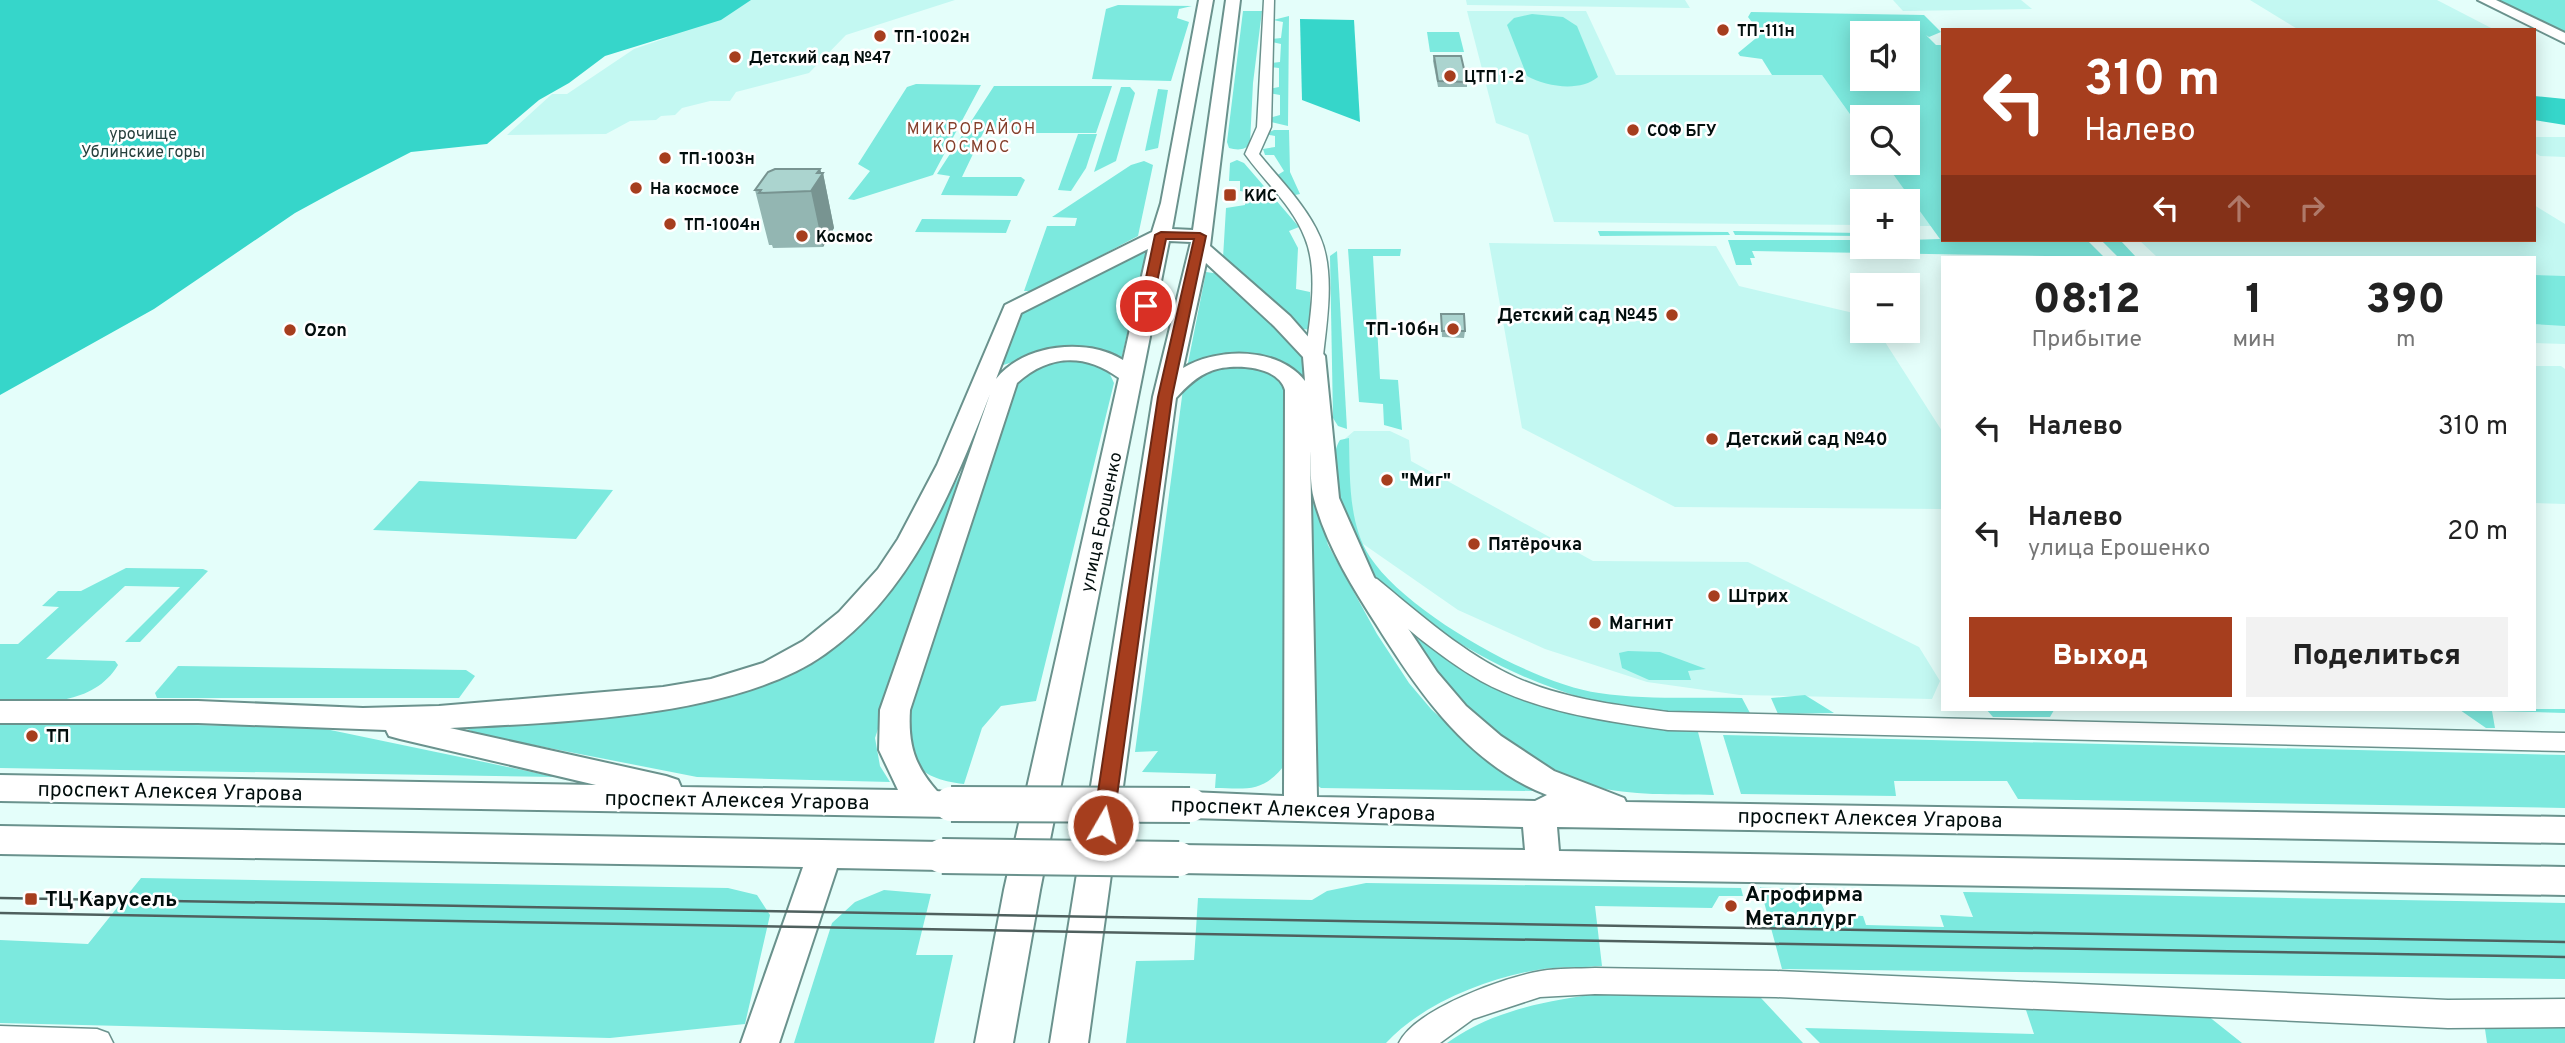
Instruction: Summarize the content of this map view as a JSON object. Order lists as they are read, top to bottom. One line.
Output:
{"streets":{"main road":["улица Ерошенко","проспект Алексея Угарова"]},"districts":["МИКРОРАЙОН КОСМОС"],"parks":["урочище Ублинские горы"],"places":{"other":["ТП-111н","ТП-1002н","Детский сад №47","ЦТП 1-2","СОФ БГУ","ТП-1003н","На космосе","ТП-1004н","Космос","Детский сад №45","ТП-106н","Ozon","Детский сад №40","\"Миг\"","Пятёрочка","Штрих","Магнит","ТП","Агрофирма Металлург"],"transit":["КИС","ТЦ Карусель"]},"page":{"map_buttons":["+","−"],"turn":["310 m","Налево"],"eta":["08:12","Прибытие","1","мин","390","m"],"list":[{"name":"Налево","value":"310 m"},{"name":"Налево","note":"улица Ерошенко","value":"20 m"}],"buttons":["Выход","Поделиться"]}}
